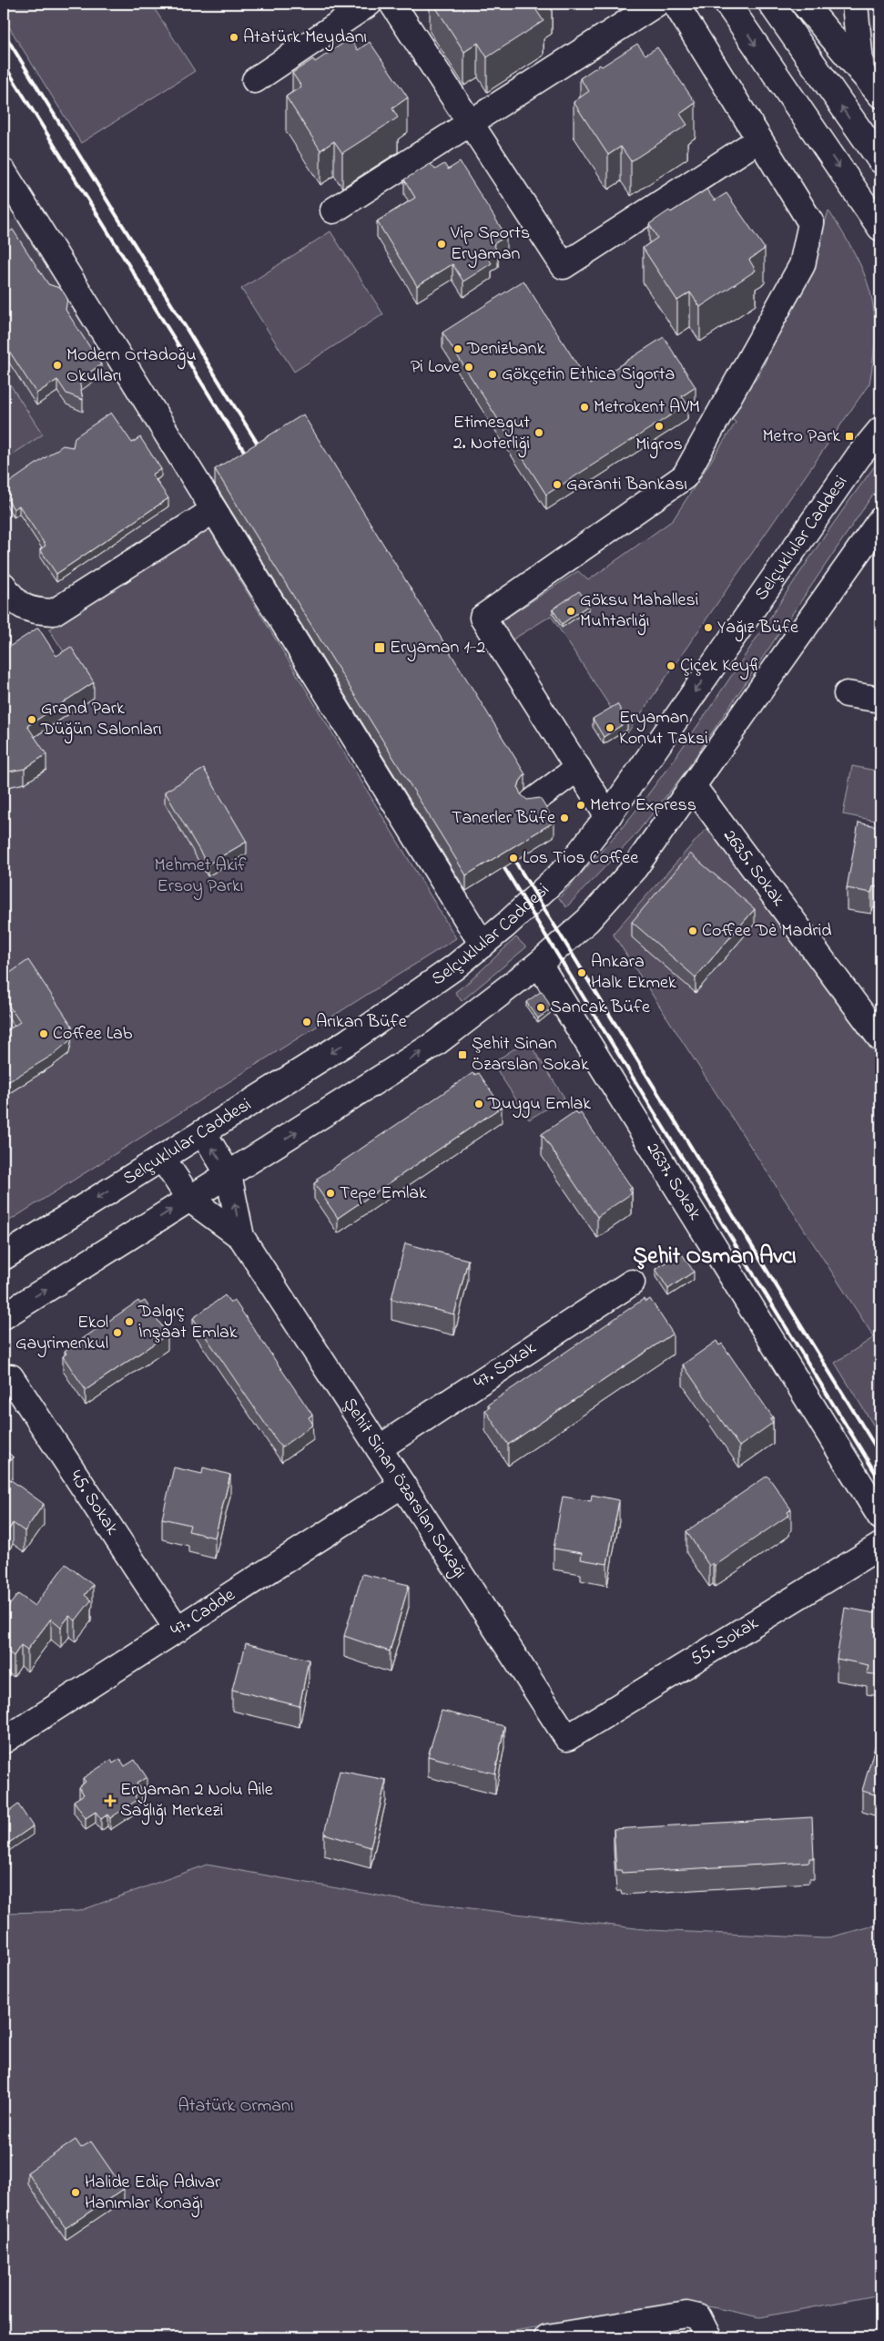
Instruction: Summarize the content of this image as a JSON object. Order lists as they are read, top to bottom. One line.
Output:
{"streets":{"street":["Selçuklular Caddesi","2635. Sokak","2637. Sokak","47. Sokak","Şehit Sinan Özarslan Sokağı","45. Sokak","47. Cadde","55. Sokak"]},"crossings":[["47. Sokak","Şehit Sinan Özarslan Sokağı"],["Şehit Sinan Özarslan Sokağı","47. Cadde"],["Şehit Sinan Özarslan Sokağı","55. Sokak"],["45. Sokak","47. Cadde"]],"districts":["Şehit Osman Avcı"],"parks":["Mehmet Akif Ersoy Parkı","Atatürk Ormanı"],"places":{"other":["Atatürk Meydanı","Vip Sports Eryaman","Denizbank","Modern Ortadoğu Okulları","Pi Love","Gökçetin Ethica Sigorta","Metrokent AVM","Migros","Etimesgut 2. Noterliği","Garanti Bankası","Göksu Mahallesi Muhtarlığı","Yağız Büfe","Çiçek Keyfi","Grand Park Düğün Salonları","Eryaman Konut Taksi","Metro Express","Tanerler Büfe","Los Tios Coffee","Coffee Dè Madrid","Ankara Halk Ekmek","Sancak Büfe","Arıkan Büfe","Coffee Lab","Duygu Emlak","Tepe Emlak","Dalgıç İnşaat Emlak","Ekol Gayrimenkul","Halide Edip Adıvar Hanımlar Konağı"],"transit":["Metro Park","Eryaman 1-2","Şehit Sinan Özarslan Sokak"],"health":["Eryaman 2 Nolu Aile Sağlığı Merkezi"]}}
